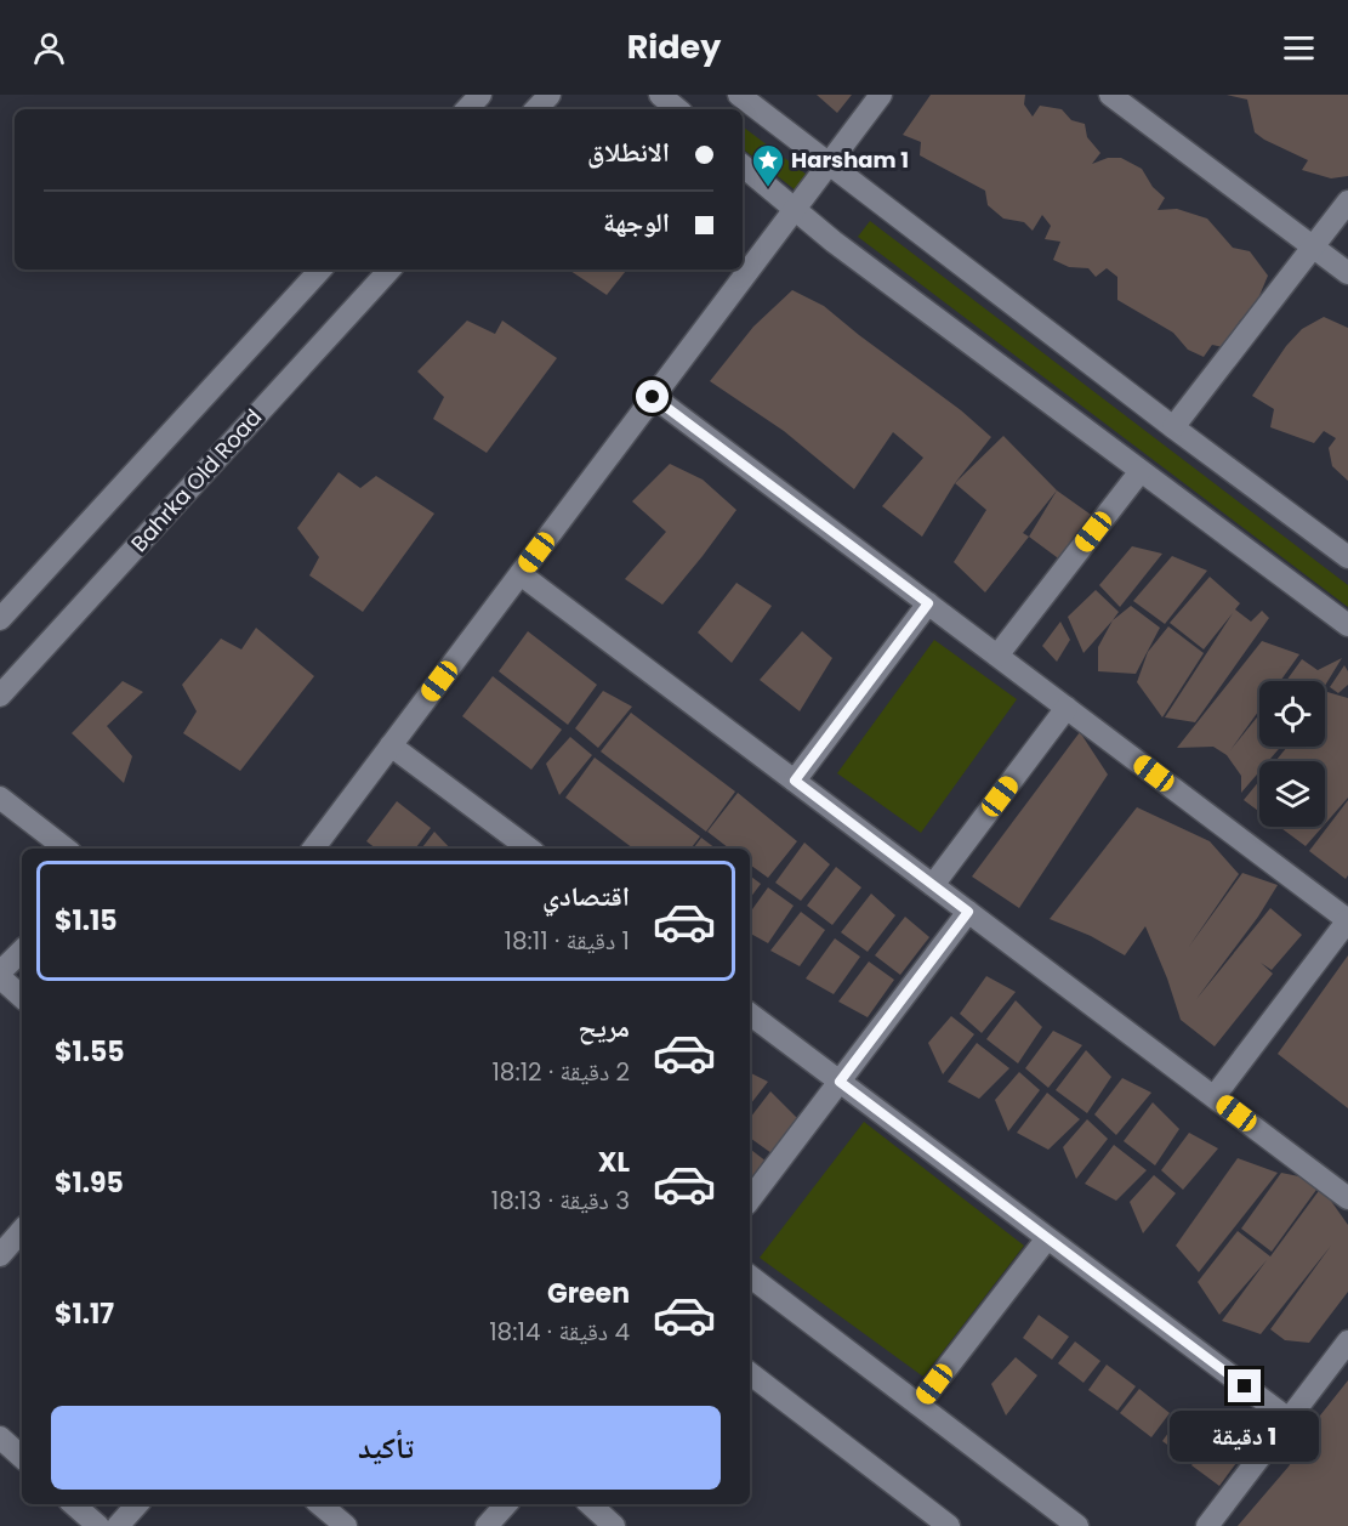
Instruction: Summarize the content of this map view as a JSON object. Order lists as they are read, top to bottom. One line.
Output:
{"streets":{"street":["Bahrka Old Road"]},"places":{"place":["Harsham 1"]},"page":{"header":"Ridey","banner":["الانطلاق","الوجهة"],"list":[{"name":"اقتصادي","note":"1 دقيقة · 18:11","value":"$1.15"},{"name":"مريح","note":"2 دقيقة · 18:12","value":"$1.55"},{"name":"XL","note":"3 دقيقة · 18:13","value":"$1.95"},{"name":"Green","note":"4 دقيقة · 18:14","value":"$1.17"}],"buttons":"تأكيد","bubble":"1 دقيقة"}}
